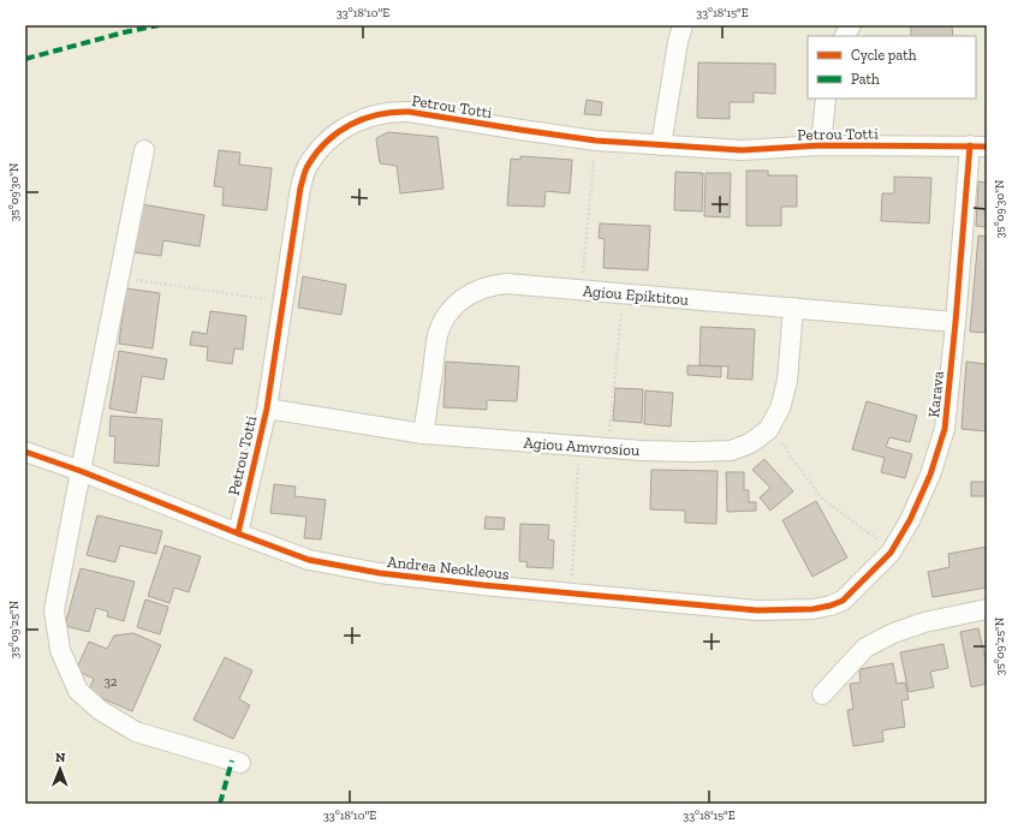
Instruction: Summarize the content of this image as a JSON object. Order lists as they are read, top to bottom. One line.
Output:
{"streets":{"street":["Petrou Totti","Agiou Epiktitou","Karava","Agiou Amvrosiou","Andrea Neokleous"]},"crossings":[["Petrou Totti","Karava"],["Petrou Totti","Agiou Amvrosiou"],["Petrou Totti","Andrea Neokleous"],["Agiou Epiktitou","Karava"],["Agiou Epiktitou","Agiou Amvrosiou"],["Karava","Andrea Neokleous"]],"house_numbers":["32"],"legend":["Cycle path","Path"],"north":"top","coordinates":["33°18'10\"E","33°18'15\"E","35°09'30\"N","35°09'25\"N"]}
